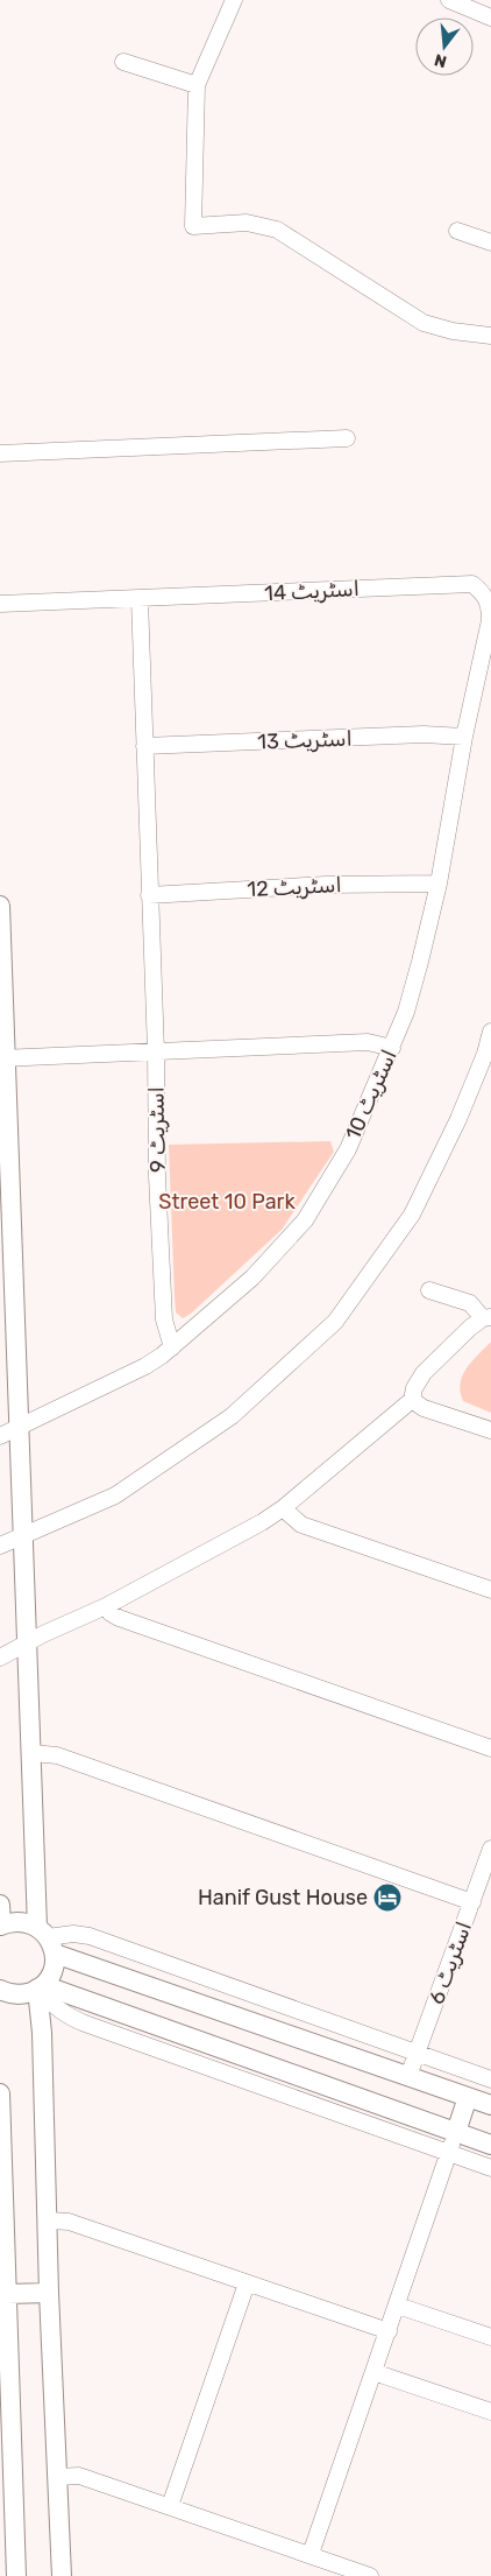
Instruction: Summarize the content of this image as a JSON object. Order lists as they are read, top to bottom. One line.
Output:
{"streets":{"street":["اسٹریٹ 14","اسٹریٹ 13","اسٹریٹ 12","اسٹریٹ 10","اسٹریٹ 9","اسٹریٹ 6"]},"crossings":[["اسٹریٹ 14","اسٹریٹ 10"],["اسٹریٹ 14","اسٹریٹ 9"],["اسٹریٹ 13","اسٹریٹ 10"],["اسٹریٹ 13","اسٹریٹ 9"],["اسٹریٹ 12","اسٹریٹ 10"],["اسٹریٹ 12","اسٹریٹ 9"],["اسٹریٹ 10","اسٹریٹ 9"]],"parks":["Street 10 Park"],"places":{"hotel":["Hanif Gust House"]},"north":"bottom"}
